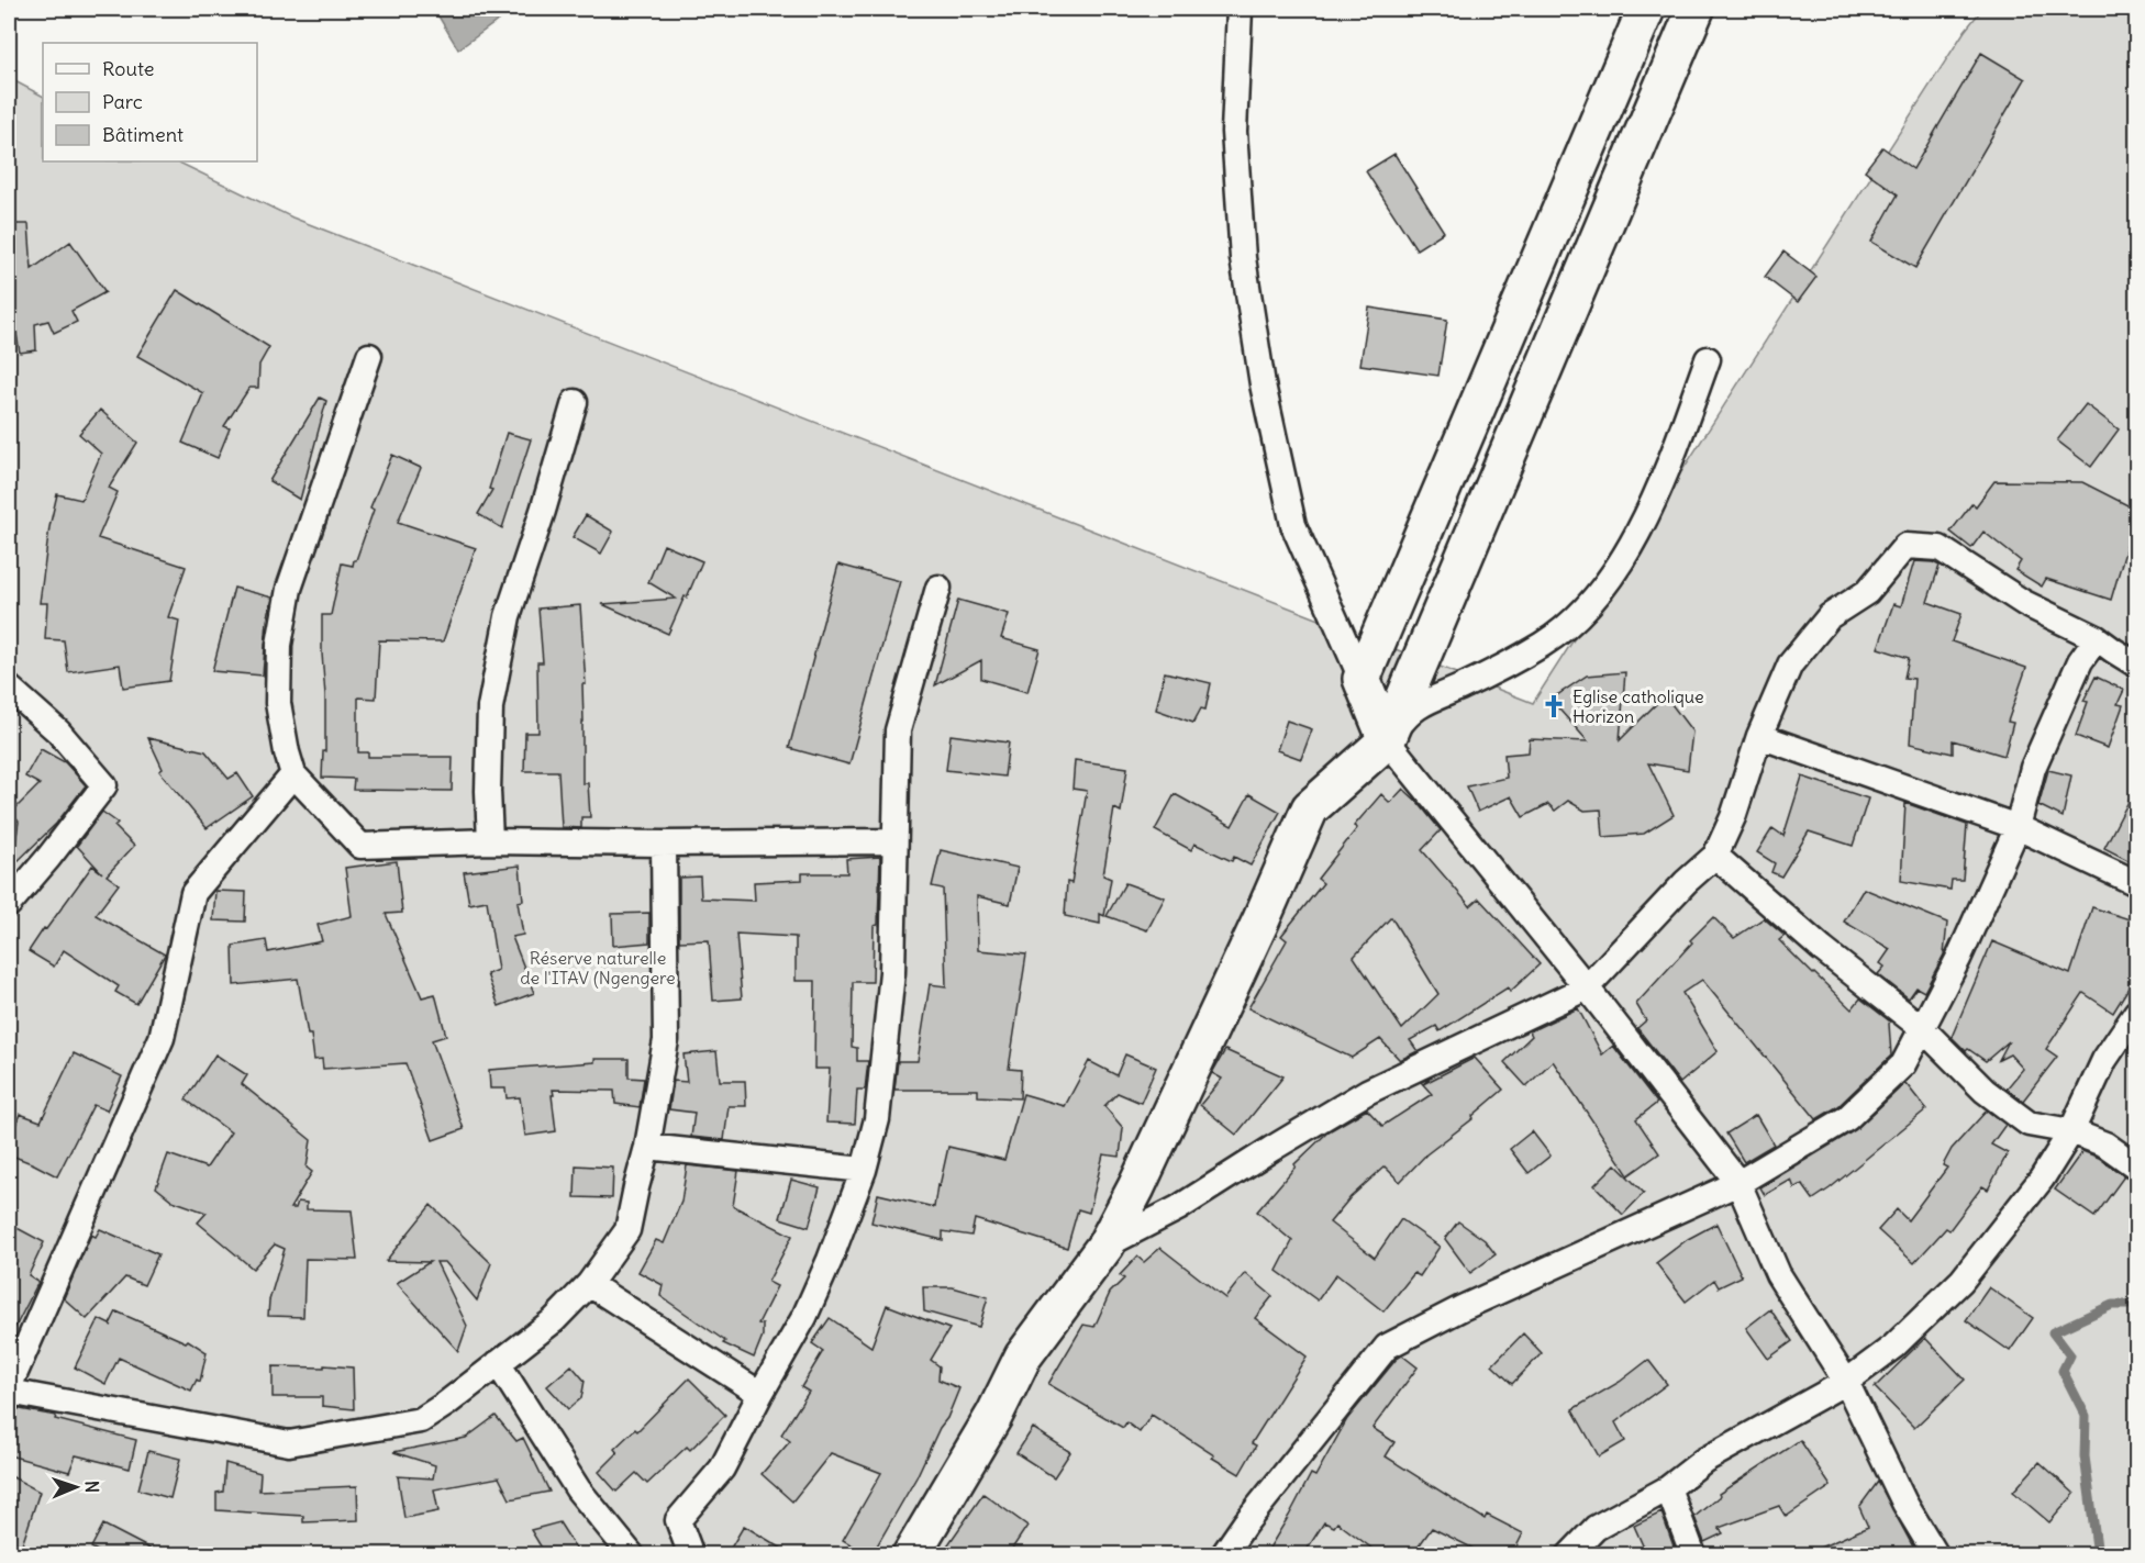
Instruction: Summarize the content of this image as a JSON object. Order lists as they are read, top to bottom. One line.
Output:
{"parks":["Réserve naturelle de l'ITAV (Ngengere"],"places":{"church":["Eglise catholique Horizon"]},"legend":["Route","Parc","Bâtiment"],"north":"right"}
